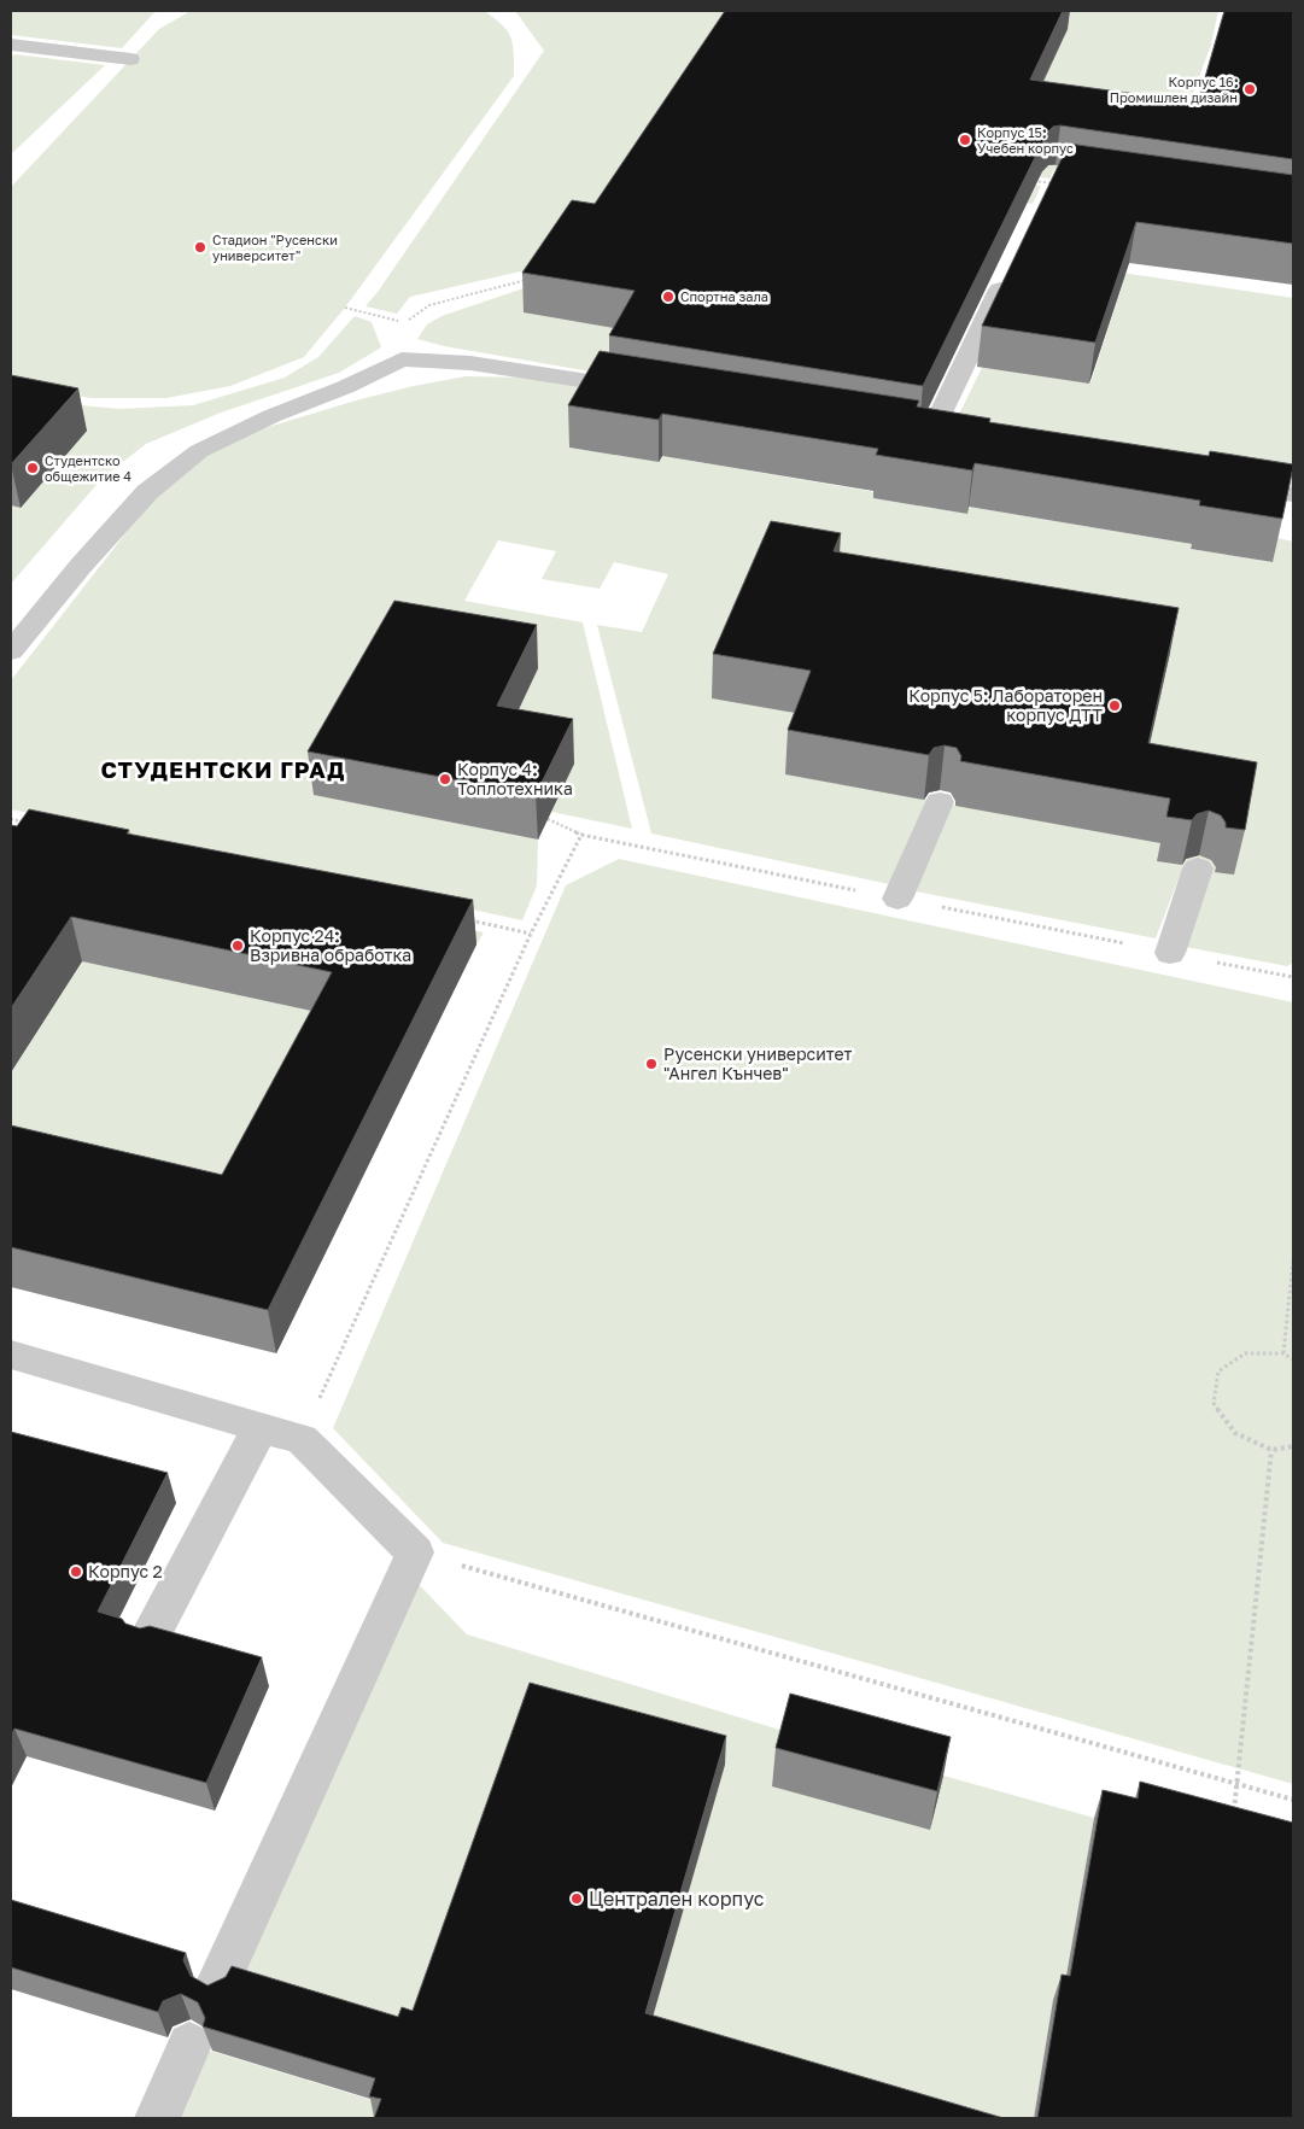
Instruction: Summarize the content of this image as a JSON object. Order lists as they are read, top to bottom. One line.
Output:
{"districts":["СТУДЕНТСКИ ГРАД"],"places":["Корпус 16: Промишлен дизайн","Корпус 15: Учебен корпус","Стадион \"Русенски университет\"","Спортна зала","Студентско общежитие 4","Корпус 5: Лабораторен корпус ДТТ","Корпус 4: Топлотехника","Корпус 24: Взривна обработка","Русенски университет \"Ангел Кънчев\"","Корпус 2","Централен корпус"]}
